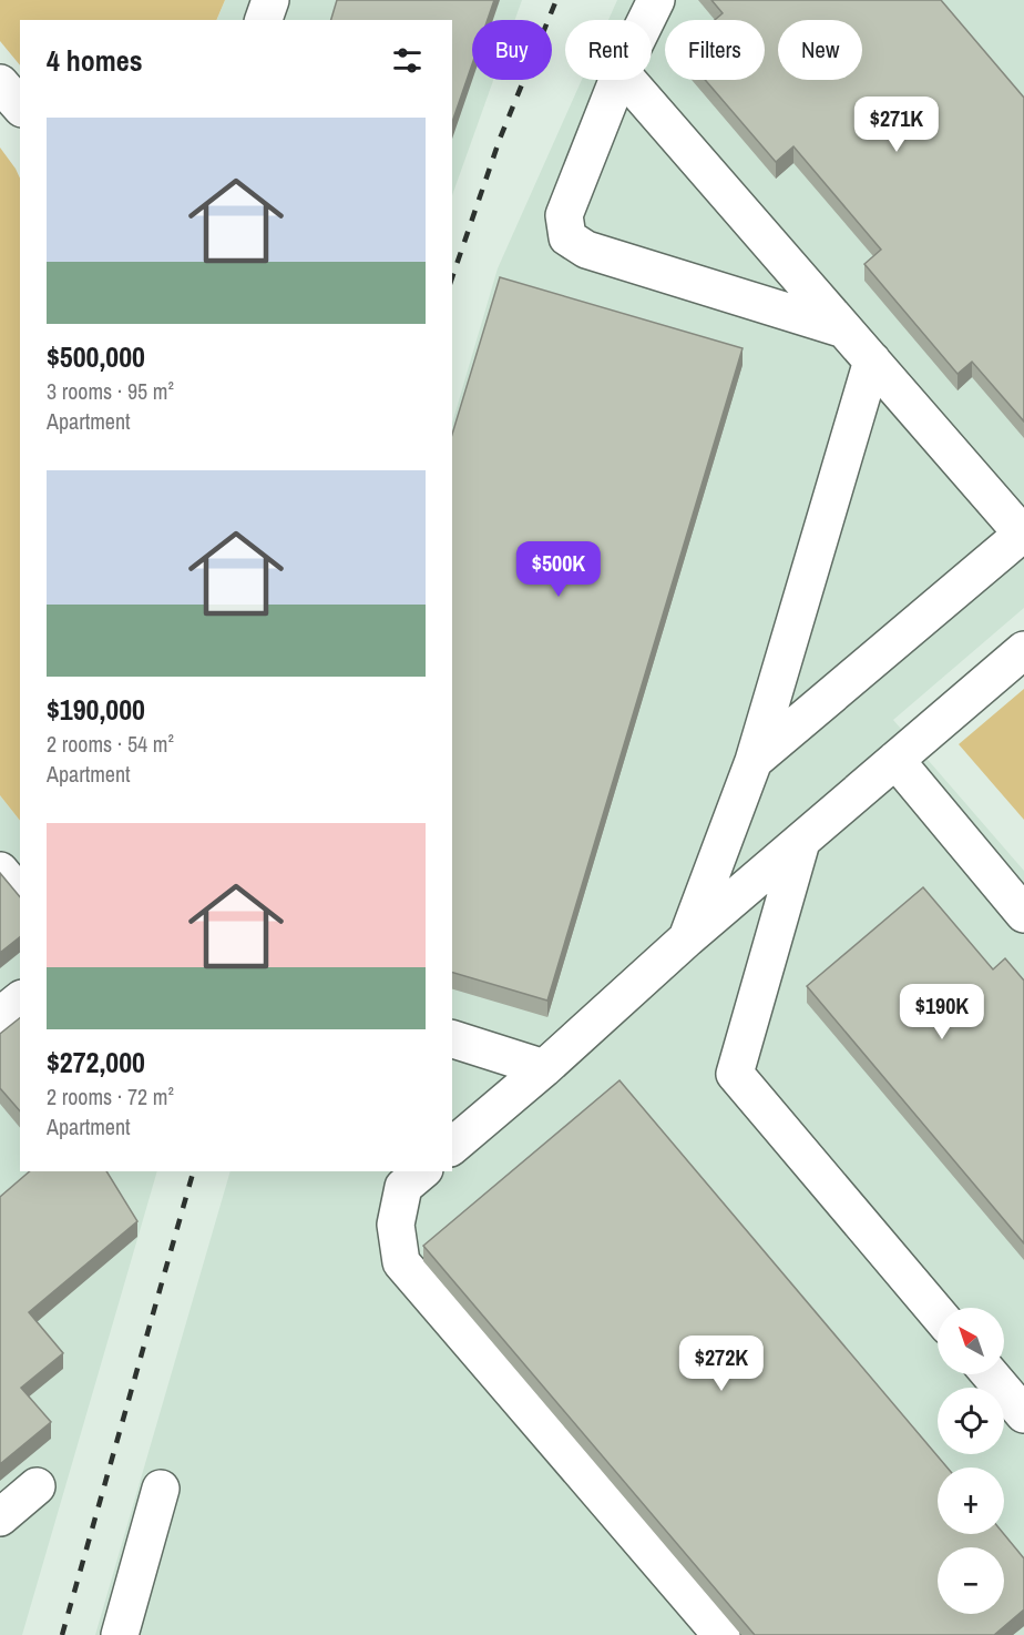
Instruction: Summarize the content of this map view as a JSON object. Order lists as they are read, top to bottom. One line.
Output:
{"north":"top left","page":{"chip":["Buy","Rent","Filters","New"],"heading":"4 homes","price":["$271K","$500K","$190K","$272K"],"list":[{"name":"$500,000","note":"3 rooms · 95 m² · Apartment"},{"name":"$190,000","note":"2 rooms · 54 m² · Apartment"},{"name":"$272,000","note":"2 rooms · 72 m² · Apartment"}],"map_buttons":["+","−"]}}
